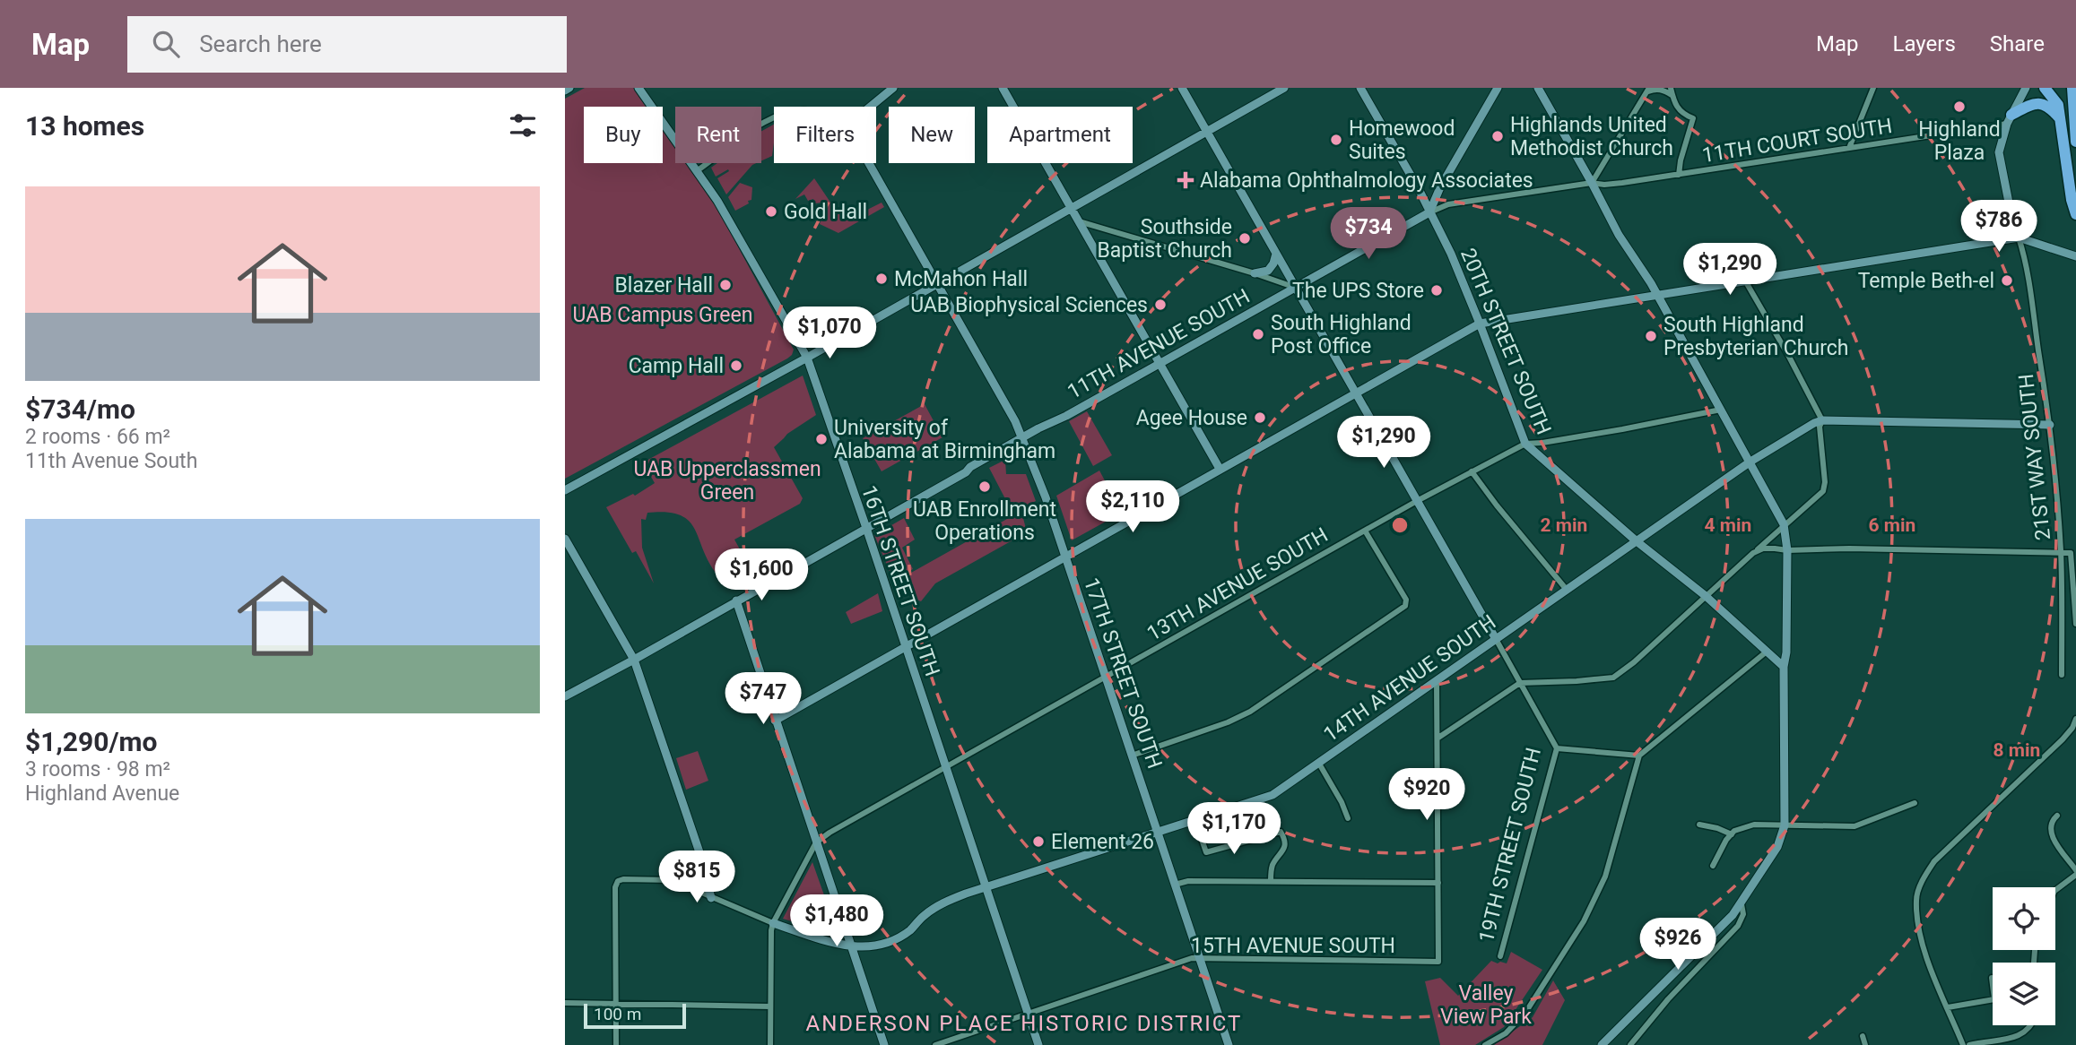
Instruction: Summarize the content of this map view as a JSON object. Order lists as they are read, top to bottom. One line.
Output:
{"streets":{"street":["11TH COURT SOUTH","20TH STREET SOUTH","11TH AVENUE SOUTH","21ST WAY SOUTH","16TH STREET SOUTH","13TH AVENUE SOUTH","17TH STREET SOUTH","14TH AVENUE SOUTH","19TH STREET SOUTH","15TH AVENUE SOUTH"]},"crossings":[["11TH COURT SOUTH","11TH AVENUE SOUTH"],["20TH STREET SOUTH","11TH AVENUE SOUTH"],["20TH STREET SOUTH","13TH AVENUE SOUTH"],["20TH STREET SOUTH","14TH AVENUE SOUTH"],["11TH AVENUE SOUTH","16TH STREET SOUTH"],["11TH AVENUE SOUTH","17TH STREET SOUTH"],["11TH AVENUE SOUTH","19TH STREET SOUTH"],["21ST WAY SOUTH","14TH AVENUE SOUTH"],["16TH STREET SOUTH","13TH AVENUE SOUTH"],["16TH STREET SOUTH","14TH AVENUE SOUTH"],["16TH STREET SOUTH","15TH AVENUE SOUTH"],["13TH AVENUE SOUTH","17TH STREET SOUTH"],["13TH AVENUE SOUTH","19TH STREET SOUTH"],["17TH STREET SOUTH","14TH AVENUE SOUTH"],["17TH STREET SOUTH","15TH AVENUE SOUTH"],["14TH AVENUE SOUTH","19TH STREET SOUTH"]],"districts":["ANDERSON PLACE HISTORIC DISTRICT"],"parks":["UAB Campus Green","UAB Upperclassmen Green","Valley View Park"],"places":{"other":["Highland Plaza","Highlands United Methodist Church","Homewood Suites","Gold Hall","Southside Baptist Church","McMahon Hall","Temple Beth-el","Blazer Hall","The UPS Store","UAB Biophysical Sciences","South Highland Post Office","South Highland Presbyterian Church","Camp Hall","Agee House","University of Alabama at Birmingham","UAB Enrollment Operations","Element 26"],"health":["Alabama Ophthalmology Associates"]},"scale_bar":"100 m","page":{"header":"Map","search":"Search here","nav":["Map","Layers","Share"],"heading":"13 homes","chip":["Buy","Rent","Filters","New","Apartment"],"list":[{"name":"$734/mo","note":"2 rooms · 66 m² · 11th Avenue South"},{"name":"$1,290/mo","note":"3 rooms · 98 m² · Highland Avenue"}],"price":["$786","$734","$1,290","$1,070","$1,290","$2,110","$1,600","$747","$920","$1,170","$815","$1,480","$926"],"scale":"100 m"},"rings":["2 min","4 min","6 min","8 min"]}
